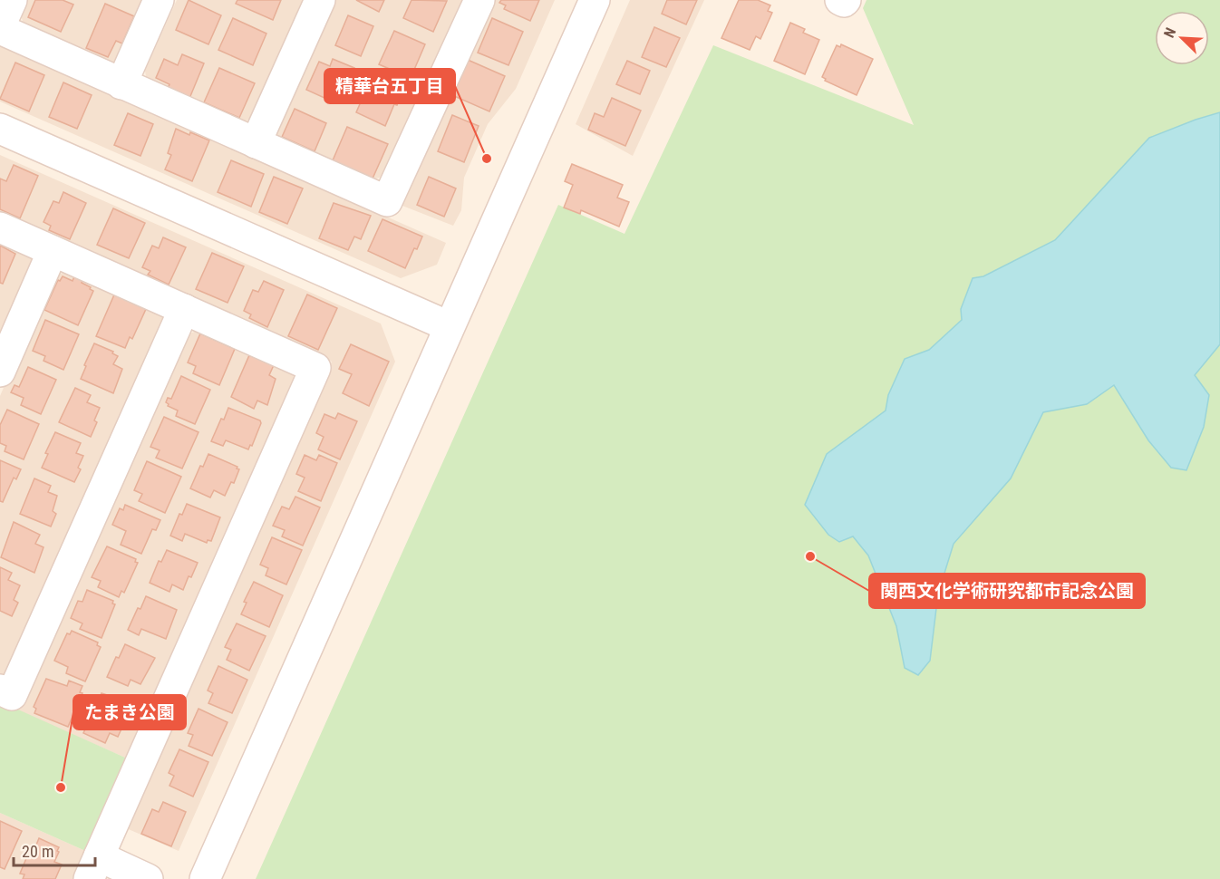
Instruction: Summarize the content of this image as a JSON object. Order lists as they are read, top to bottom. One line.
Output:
{"places":["精華台五丁目","関西文化学術研究都市記念公園","たまき公園"],"scale_bar":"20 m","north":"top left"}
